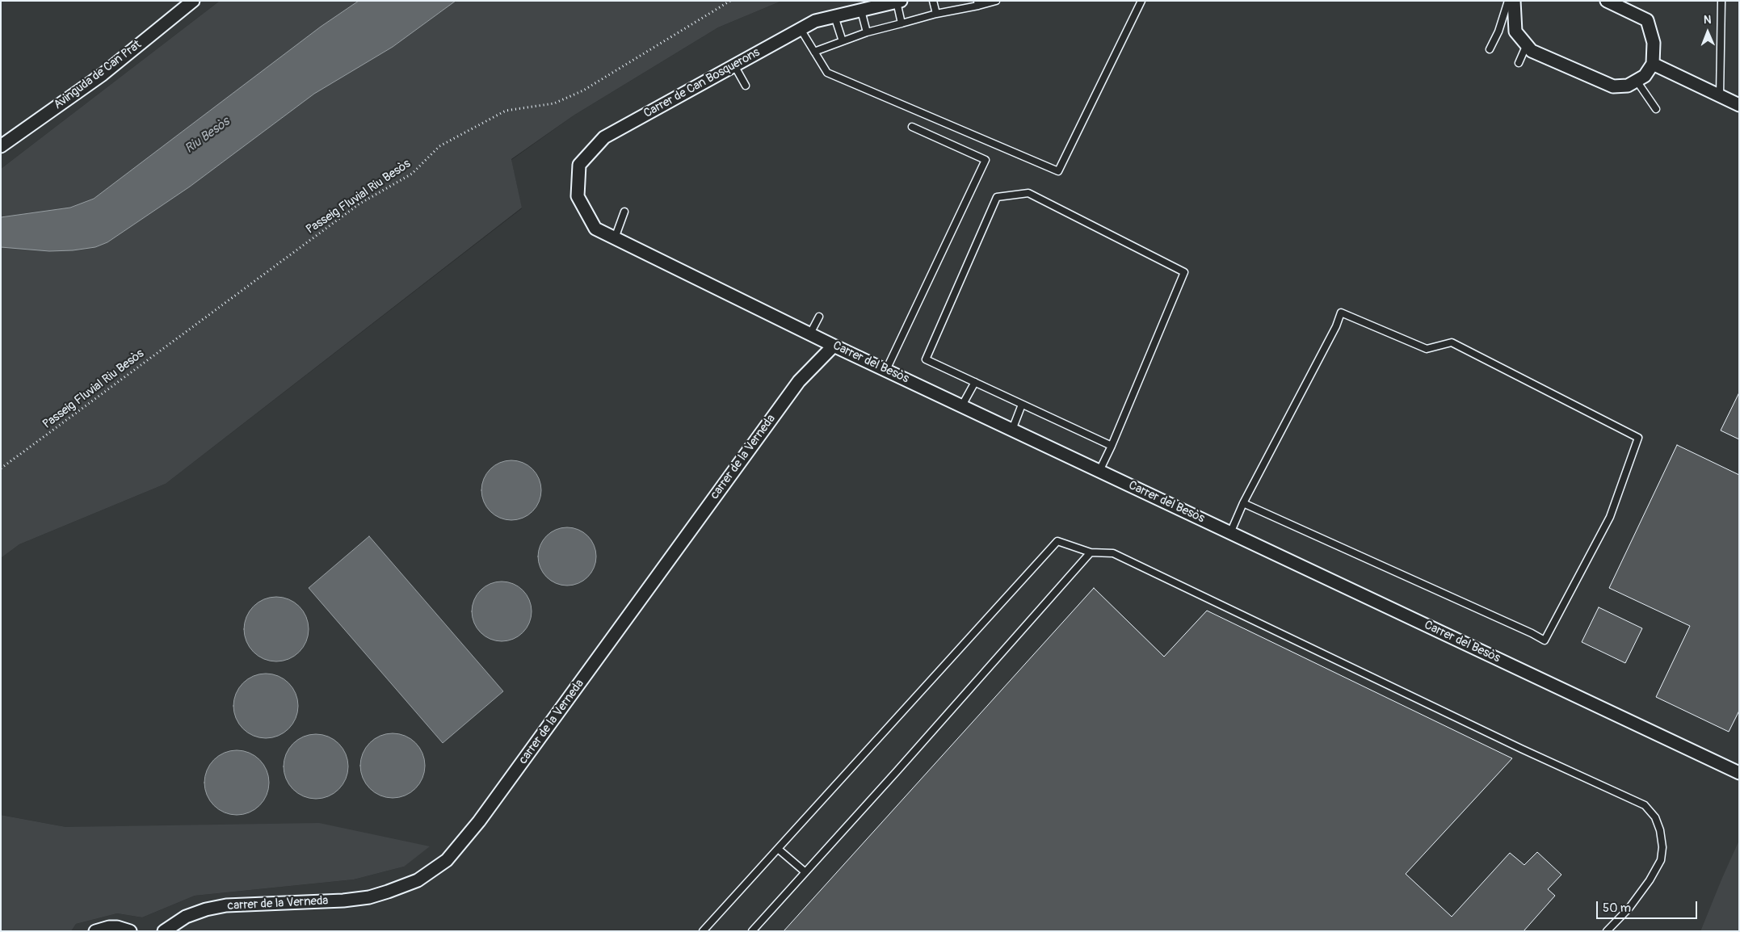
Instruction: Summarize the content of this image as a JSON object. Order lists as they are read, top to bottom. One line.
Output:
{"streets":{"street":["Avinguda de Can Prat","Carrer de Can Bosquerons","Carrer del Besòs","carrer de la Verneda"],"path":["Passeig Fluvial Riu Besòs"]},"crossings":[["Carrer de Can Bosquerons","Carrer del Besòs"],["Carrer del Besòs","carrer de la Verneda"]],"water":["Riu Besòs"],"scale_bar":"50 m","north":"top"}
